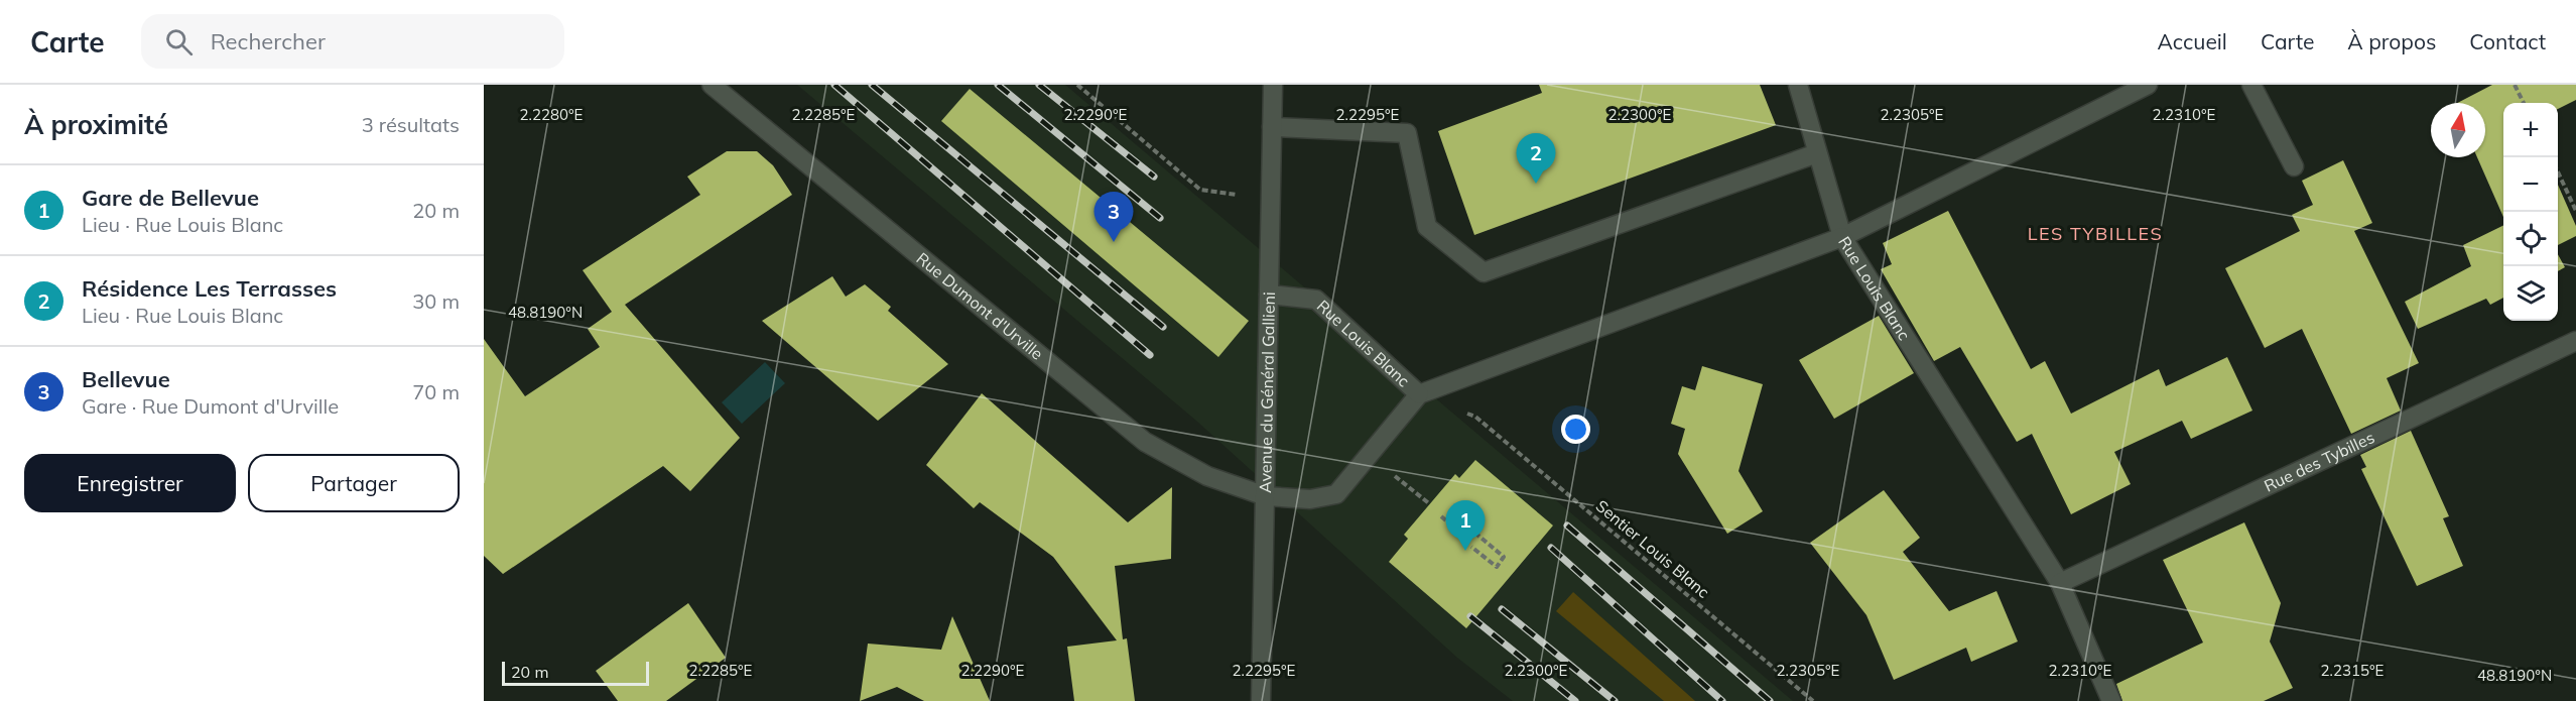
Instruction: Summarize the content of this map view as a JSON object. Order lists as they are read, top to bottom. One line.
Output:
{"streets":{"street":["Rue Louis Blanc","Rue Dumont d'Urville","Avenue du Général Gallieni","Rue des Tybilles"],"path":["Sentier Louis Blanc"]},"crossings":[["Rue Louis Blanc","Rue Dumont d'Urville"],["Rue Louis Blanc","Avenue du Général Gallieni"],["Rue Louis Blanc","Rue des Tybilles"],["Rue Dumont d'Urville","Avenue du Général Gallieni"]],"districts":["LES TYBILLES"],"scale_bar":"20 m","north":"top","page":{"header":"Carte","search":"Rechercher","nav":["Accueil","Carte","À propos","Contact"],"heading":["À proximité","3 résultats"],"map_buttons":["+","−"],"pins":["2","3","1"],"list":[{"mark":"1","name":"Gare de Bellevue","note":"Lieu · Rue Louis Blanc","value":"20 m"},{"mark":"2","name":"Résidence Les Terrasses","note":"Lieu · Rue Louis Blanc","value":"30 m"},{"mark":"3","name":"Bellevue","note":"Gare · Rue Dumont d'Urville","value":"70 m"}],"buttons":["Enregistrer","Partager"],"scale":"20 m"},"coordinates":["2.2280°E","2.2285°E","2.2290°E","2.2300°E","2.2310°E","2.2295°E","2.2305°E","48.8190°N","2.2315°E"]}
